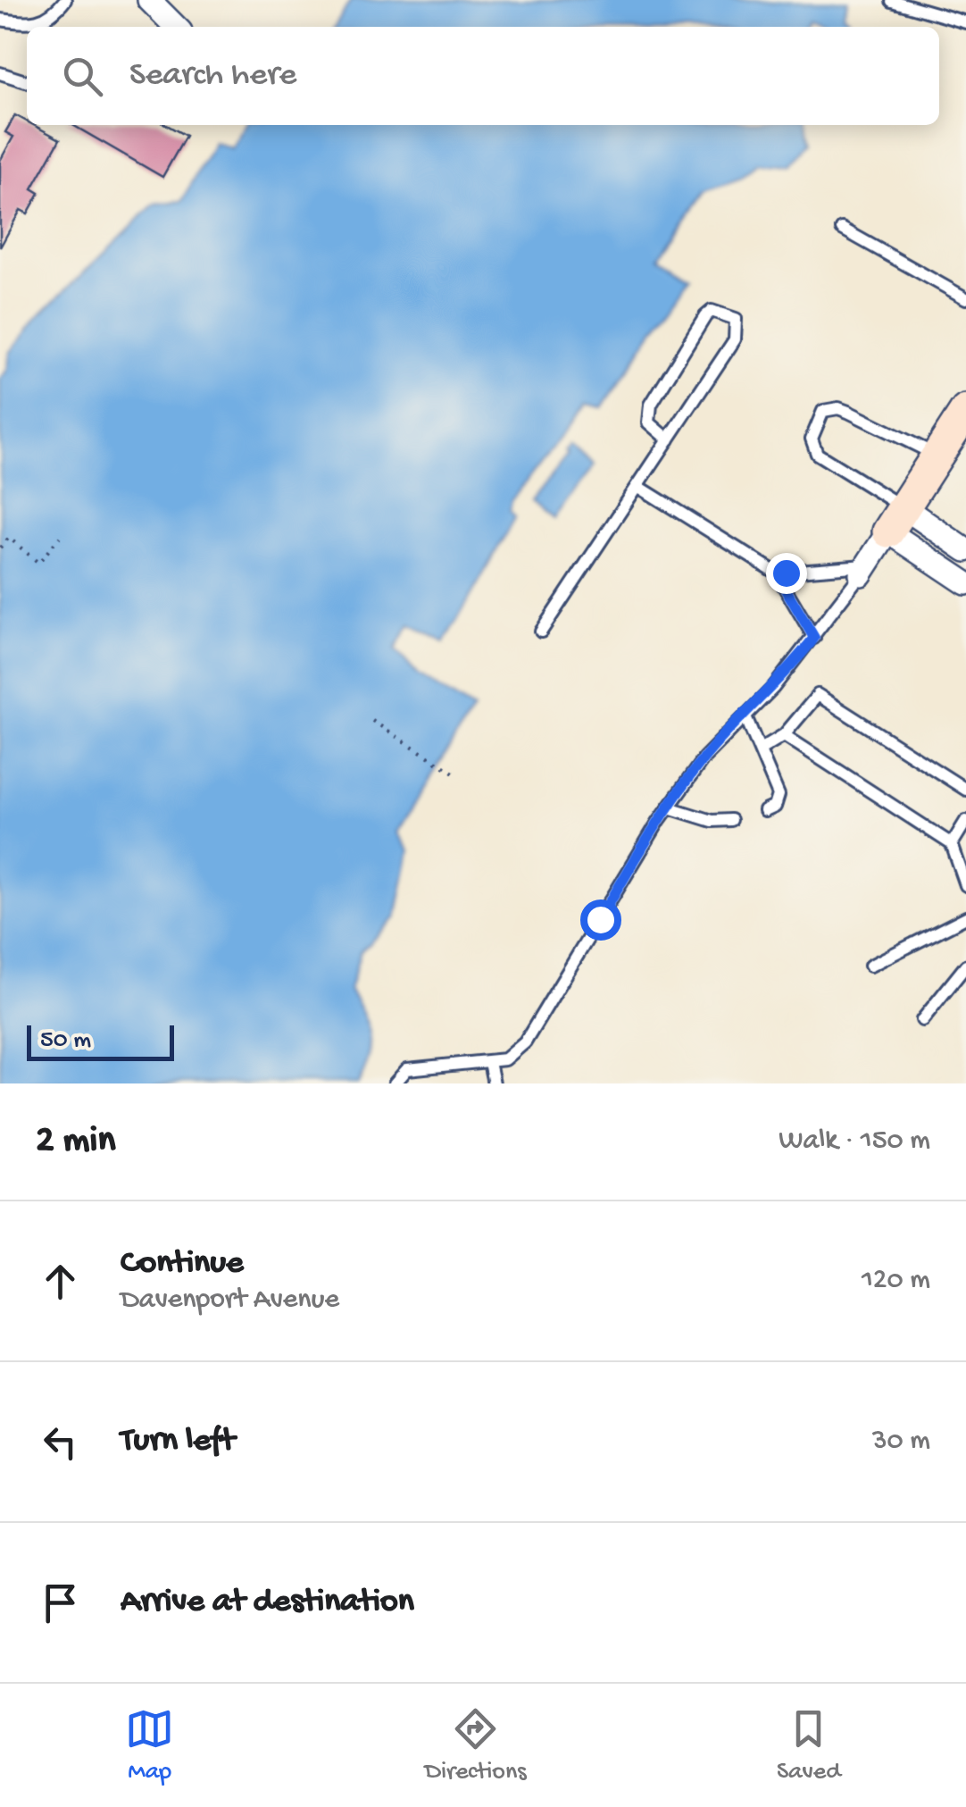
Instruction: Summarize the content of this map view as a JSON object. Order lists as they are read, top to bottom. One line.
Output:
{"scale_bar":"50 m","page":{"search":"Search here","scale":"50 m","heading":["2 min","Walk · 150 m"],"list":[["Continue","Davenport Avenue","120 m"],["Turn left","30 m"],"Arrive at destination"],"nav":["Map","Directions","Saved"]}}
